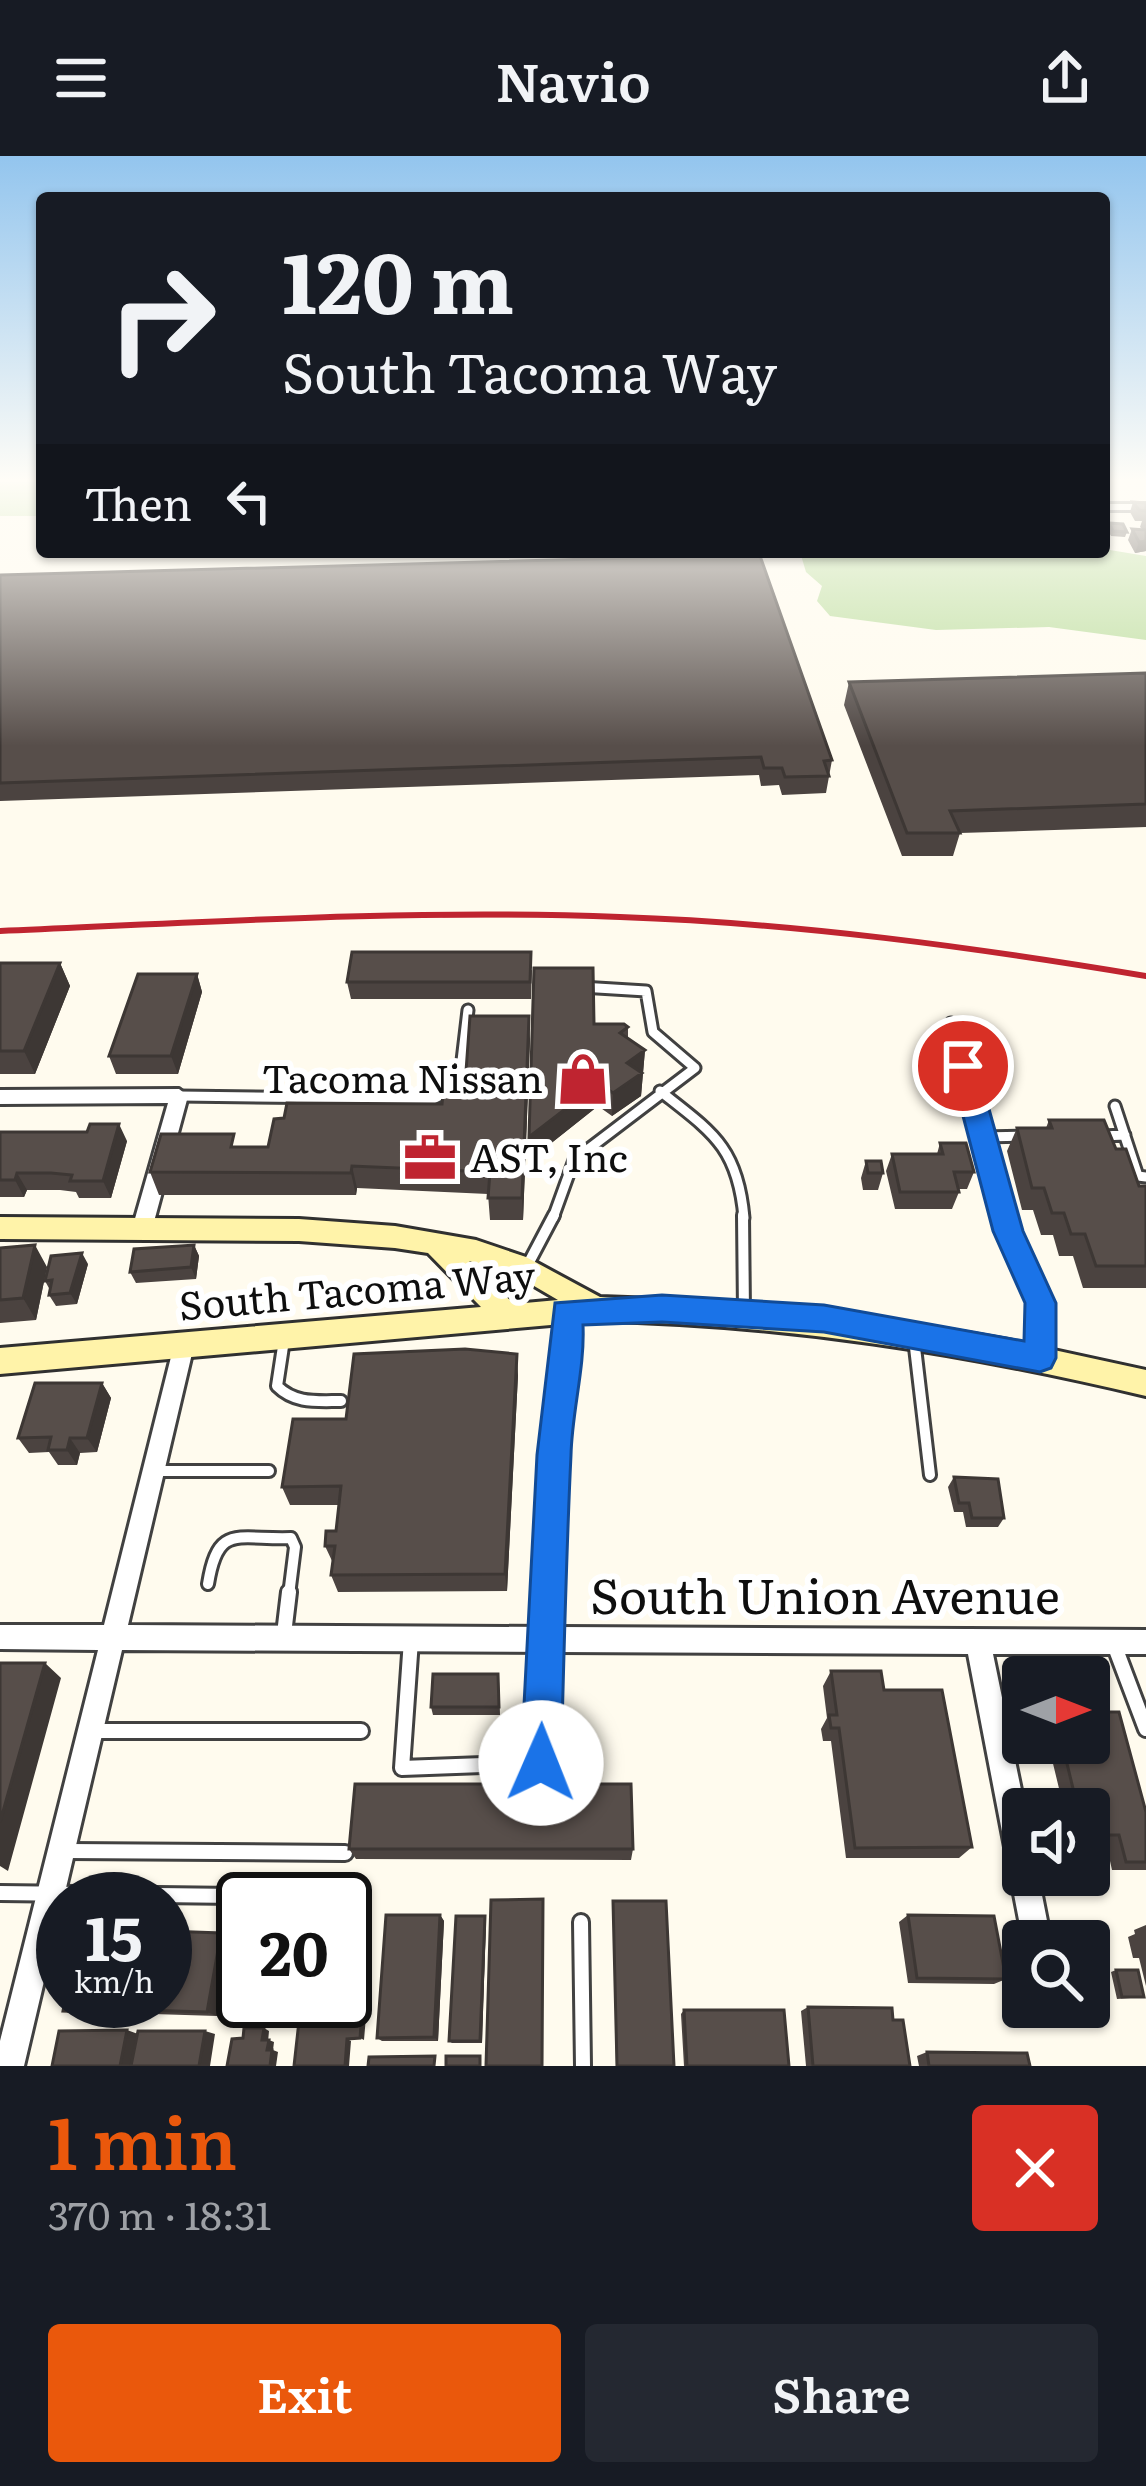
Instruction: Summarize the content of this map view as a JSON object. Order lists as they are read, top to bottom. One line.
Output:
{"streets":{"main road":["South Tacoma Way"],"street":["South Union Avenue"]},"places":{"shop":["Tacoma Nissan"],"office":["AST, Inc"]},"north":"right","page":{"header":"Navio","turn":["120 m","South Tacoma Way"],"then":"Then","speed":"15 km/h","limit":"20","heading":["1 min","370 m · 18:31"],"buttons":["Exit","Share"]}}
